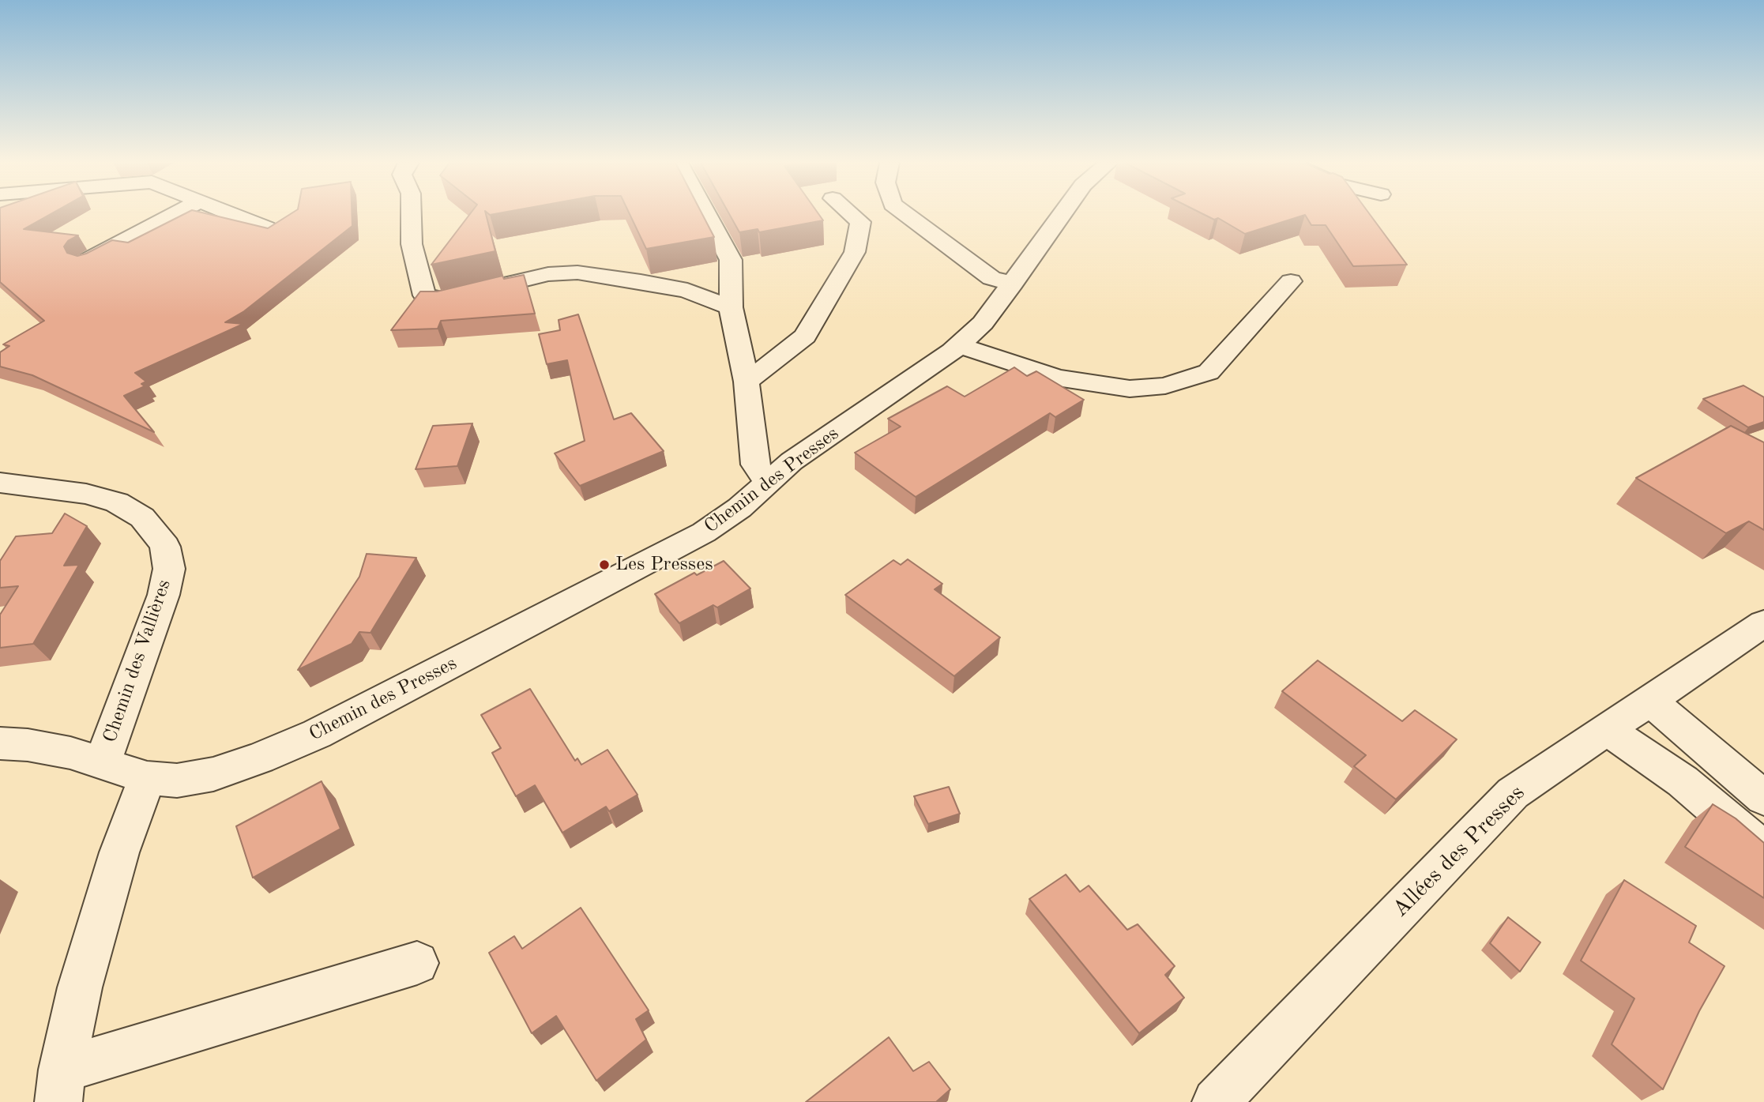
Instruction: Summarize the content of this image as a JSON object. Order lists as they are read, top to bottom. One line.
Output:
{"streets":{"street":["Chemin des Presses","Chemin des Vallières","Allées des Presses"]},"crossings":[["Chemin des Presses","Chemin des Vallières"]],"places":["Les Presses"]}
